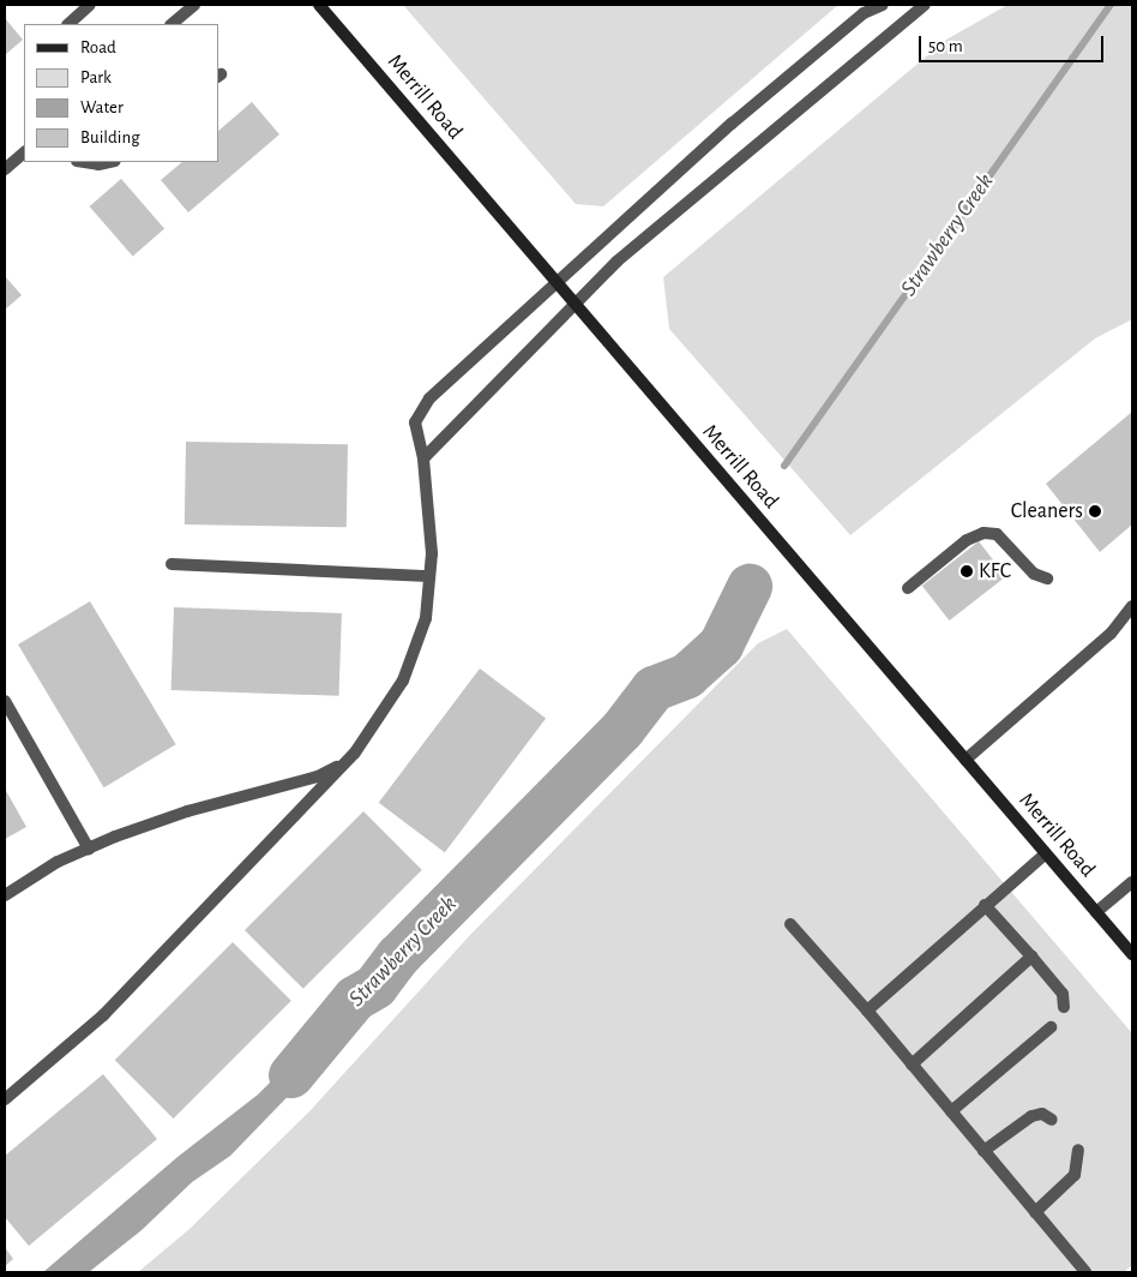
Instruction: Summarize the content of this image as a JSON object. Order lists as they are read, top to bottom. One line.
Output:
{"streets":{"main road":["Merrill Road"]},"water":["Strawberry Creek"],"places":["Cleaners","KFC"],"legend":["Road","Park","Water","Building"],"scale_bar":"50 m"}
